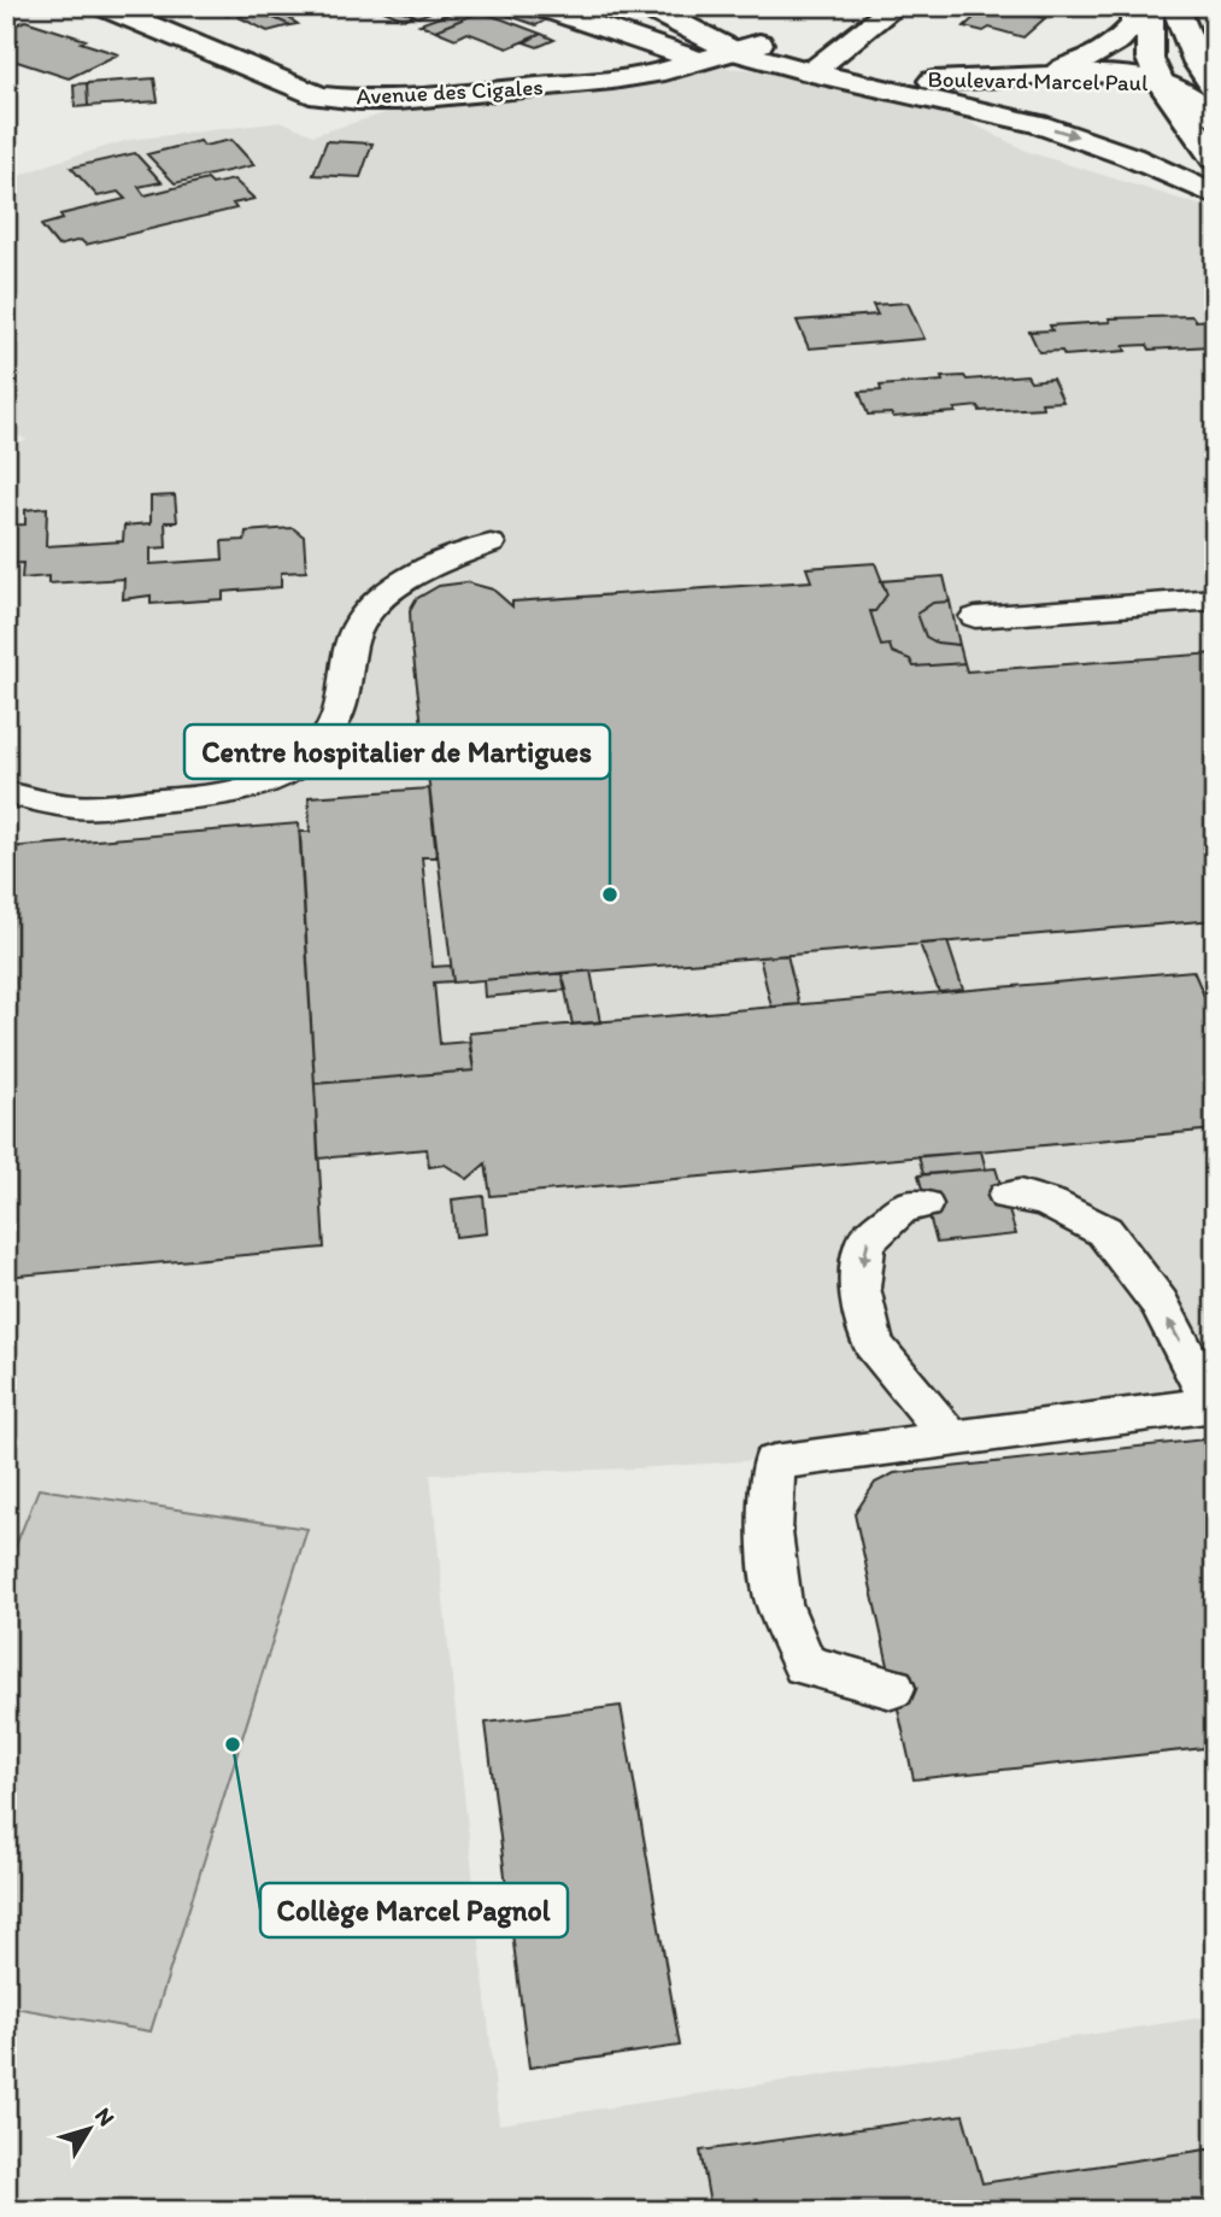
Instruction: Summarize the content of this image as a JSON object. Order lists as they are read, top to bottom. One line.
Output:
{"streets":{"street":["Boulevard Marcel Paul","Avenue des Cigales"]},"crossings":[["Boulevard Marcel Paul","Avenue des Cigales"]],"places":["Centre hospitalier de Martigues","Collège Marcel Pagnol"],"north":"top right"}
